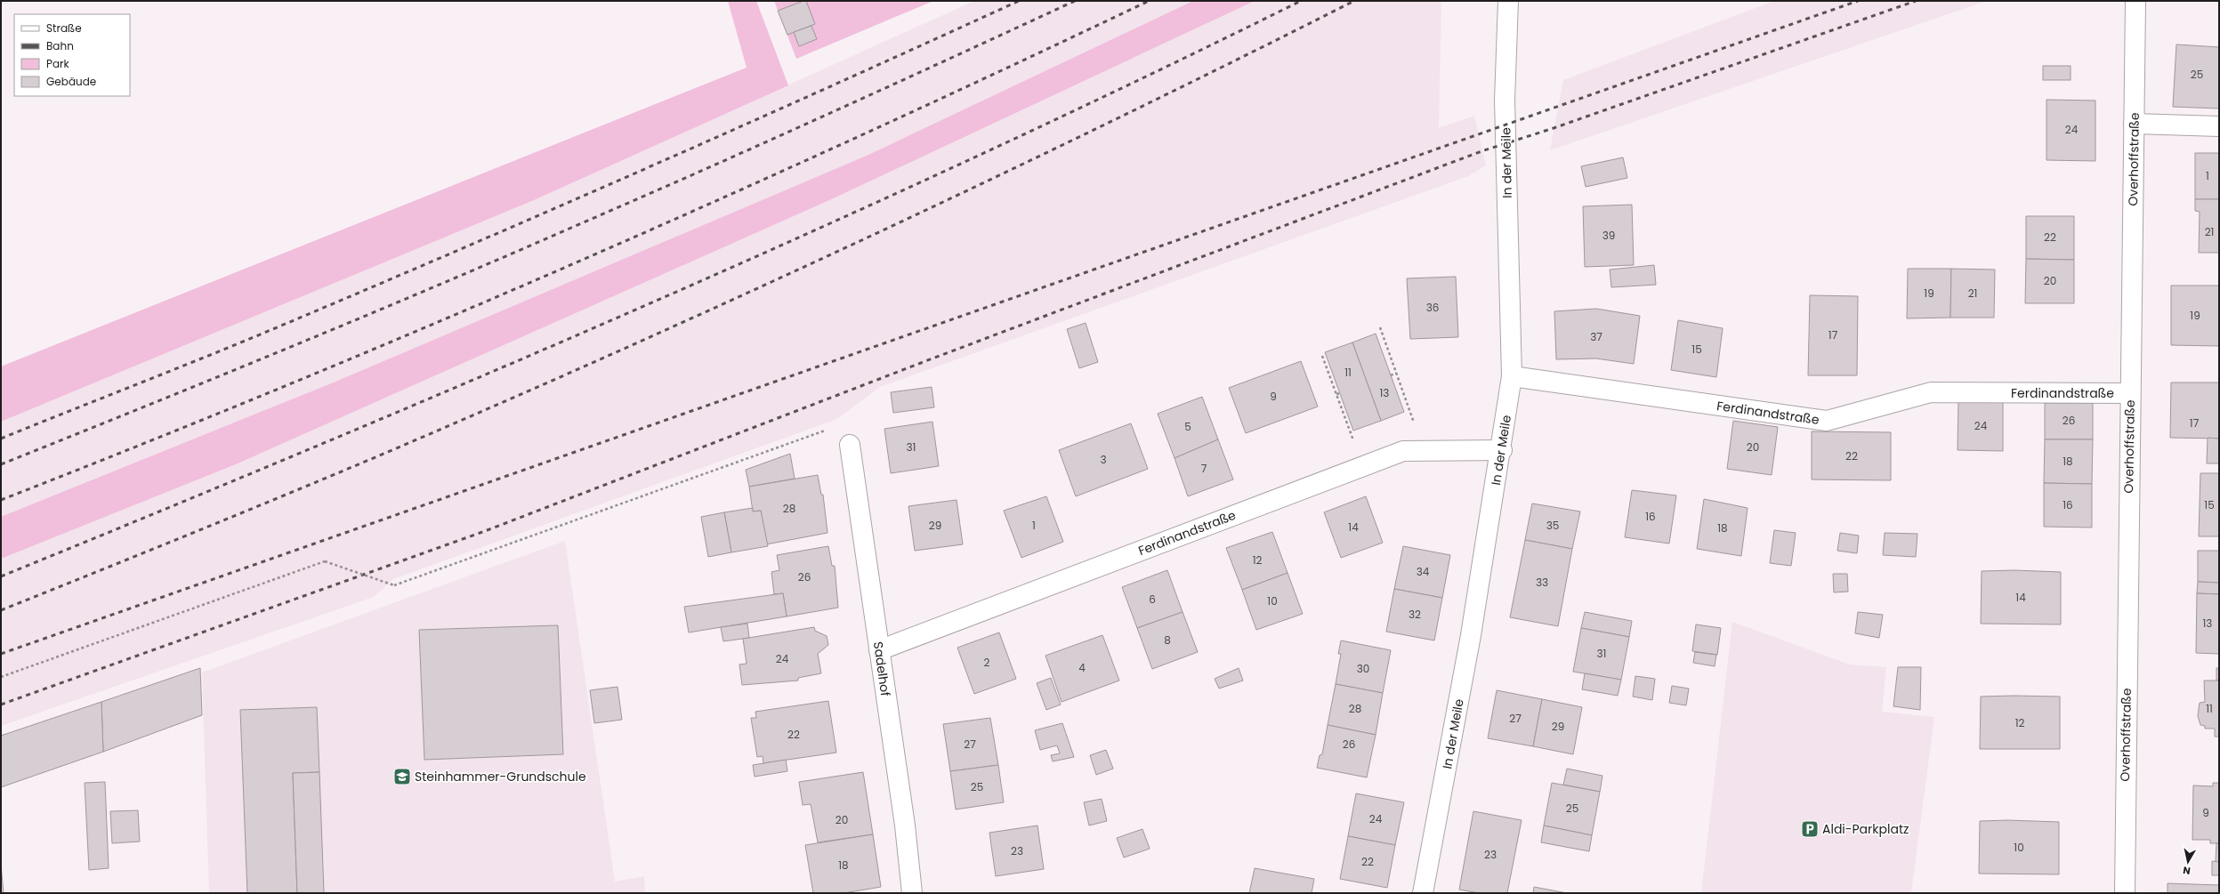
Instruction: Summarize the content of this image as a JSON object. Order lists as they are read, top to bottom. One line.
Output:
{"streets":{"street":["Overhoffstraße","In der Meile","Ferdinandstraße","Sadelhof"]},"crossings":[["Overhoffstraße","Ferdinandstraße"],["In der Meile","Ferdinandstraße"],["Ferdinandstraße","Sadelhof"]],"places":{"school or university":["Steinhammer-Grundschule"],"parking":["Aldi-Parkplatz"]},"house_numbers":["25","24","1","21","39","22","20","19","21","36","19","17","37","15","11","13","9","26","17","24","5","31","20","22","3","18","7","16","15","28","16","29","1","35","14","18","12","34","26","33","14","6","10","32","13","8","31","24","2","4","30","28","11","27","12","29","22","27","26","25","25","9","24","20","10","23","23","22","18"],"legend":["Straße","Bahn","Park","Gebäude"],"north":"bottom"}
